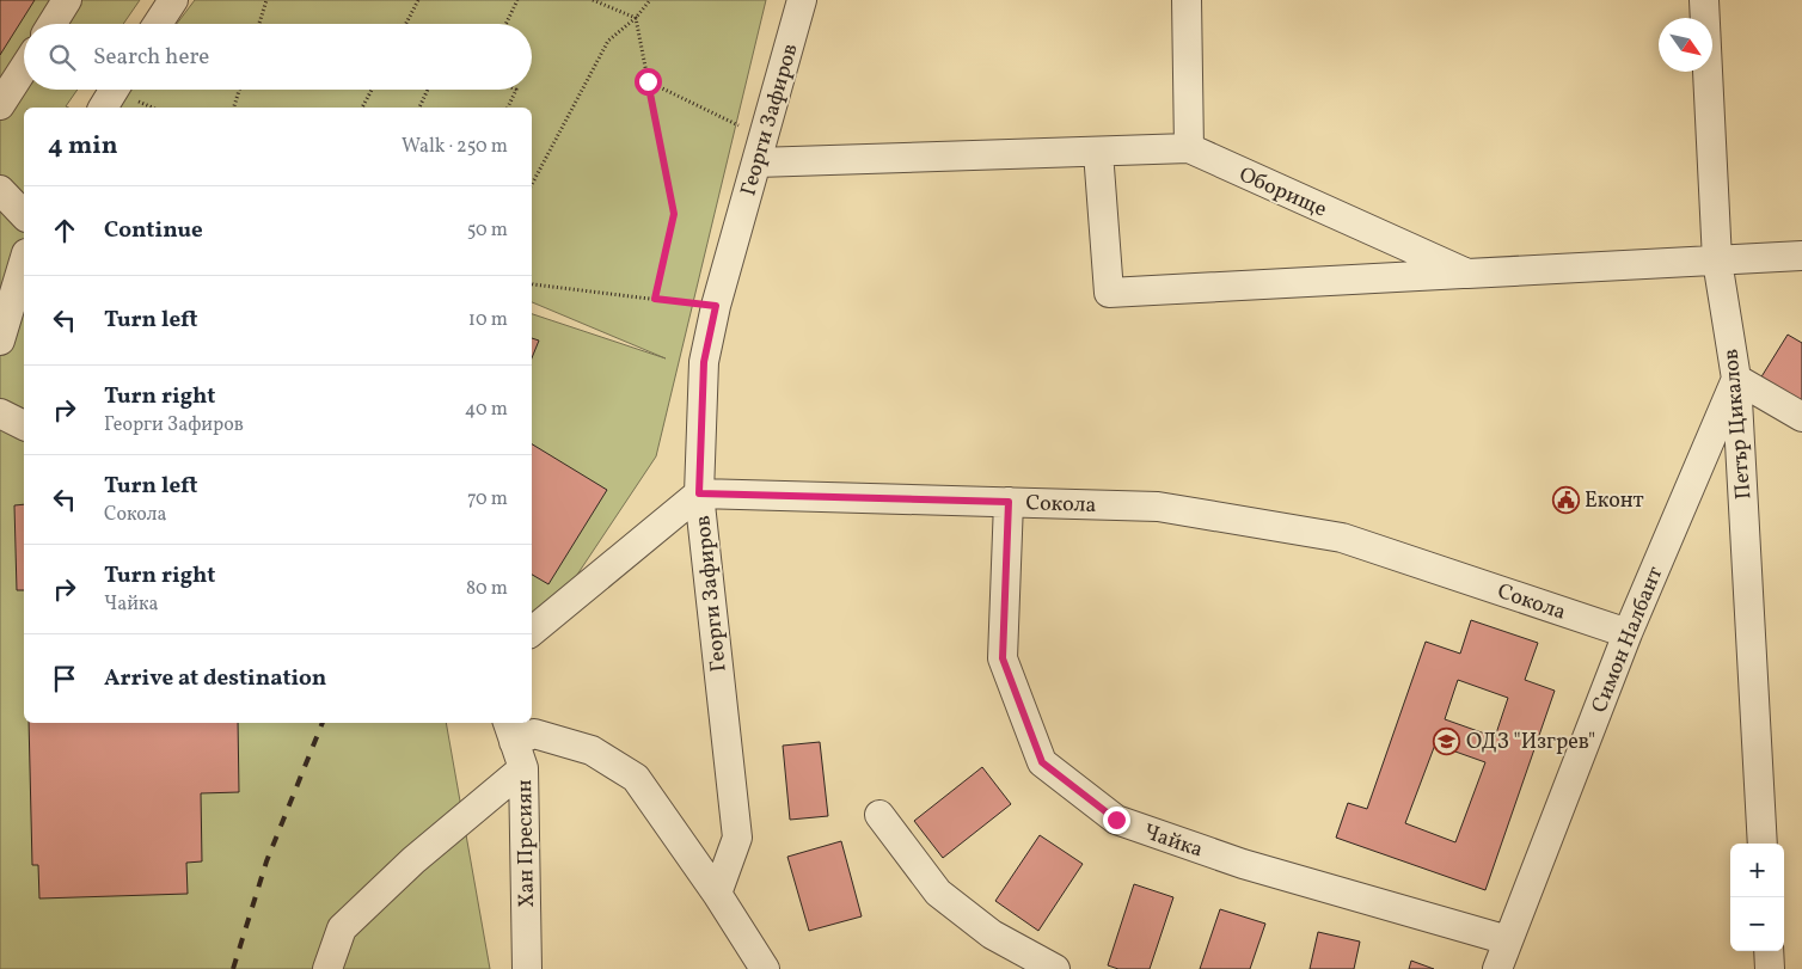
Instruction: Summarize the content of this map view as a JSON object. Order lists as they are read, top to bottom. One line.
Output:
{"streets":{"street":["Георги Зафиров","Оборище","Петър Цикалов","Сокола","Симон Налбант","Чайка","Хан Пресиян"]},"crossings":[["Георги Зафиров","Оборище"],["Георги Зафиров","Сокола"],["Оборище","Петър Цикалов"],["Петър Цикалов","Симон Налбант"],["Сокола","Симон Налбант"],["Сокола","Чайка"],["Симон Налбант","Чайка"]],"places":{"public building":["Еконт"],"school or university":["ОДЗ \"Изгрев\""]},"north":"bottom right","page":{"search":"Search here","heading":["4 min","Walk · 250 m"],"list":[["Continue","50 m"],["Turn left","10 m"],["Turn right","Георги Зафиров","40 m"],["Turn left","Сокола","70 m"],["Turn right","Чайка","80 m"],"Arrive at destination"],"map_buttons":["+","−"]}}
